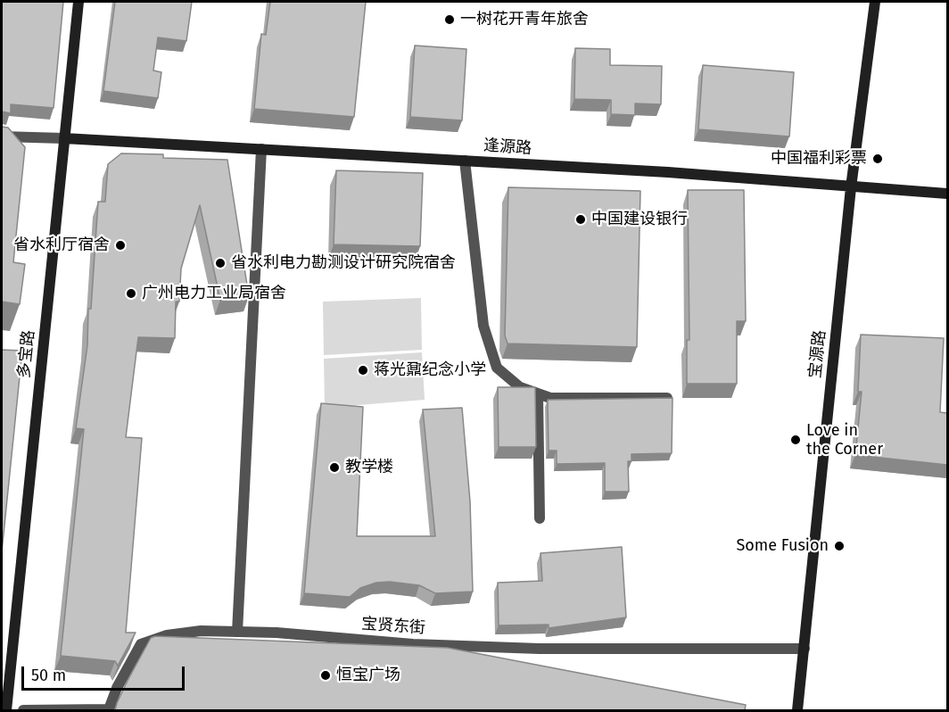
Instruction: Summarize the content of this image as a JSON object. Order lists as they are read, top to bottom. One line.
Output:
{"streets":{"street":["逢源路","多宝路","宝源路","宝贤东街"]},"crossings":[["逢源路","多宝路"],["逢源路","宝源路"],["宝源路","宝贤东街"]],"places":["一树花开青年旅舍","中国福利彩票","中国建设银行","省水利厅宿舍","省水利电力勘测设计研究院宿舍","广州电力工业局宿舍","蒋光鼐纪念小学","Love in the Corner","教学楼","Some Fusion","恒宝广场"],"scale_bar":"50 m"}
